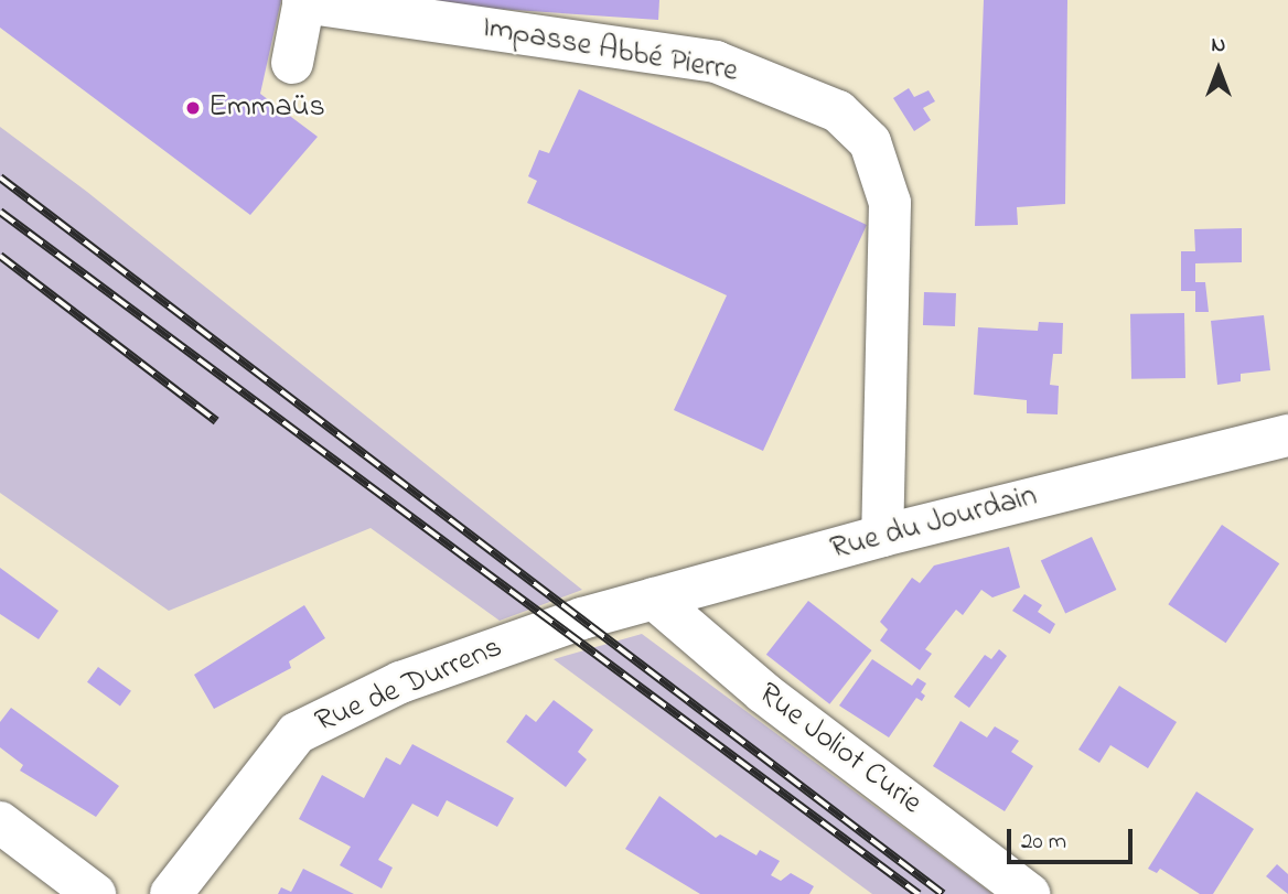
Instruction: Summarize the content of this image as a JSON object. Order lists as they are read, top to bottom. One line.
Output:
{"streets":{"street":["Impasse Abbé Pierre","Rue du Jourdain","Rue de Durrens","Rue Joliot Curie"]},"crossings":[["Impasse Abbé Pierre","Rue du Jourdain"],["Rue du Jourdain","Rue de Durrens"],["Rue du Jourdain","Rue Joliot Curie"]],"places":["Emmaüs"],"scale_bar":"20 m","north":"top"}
